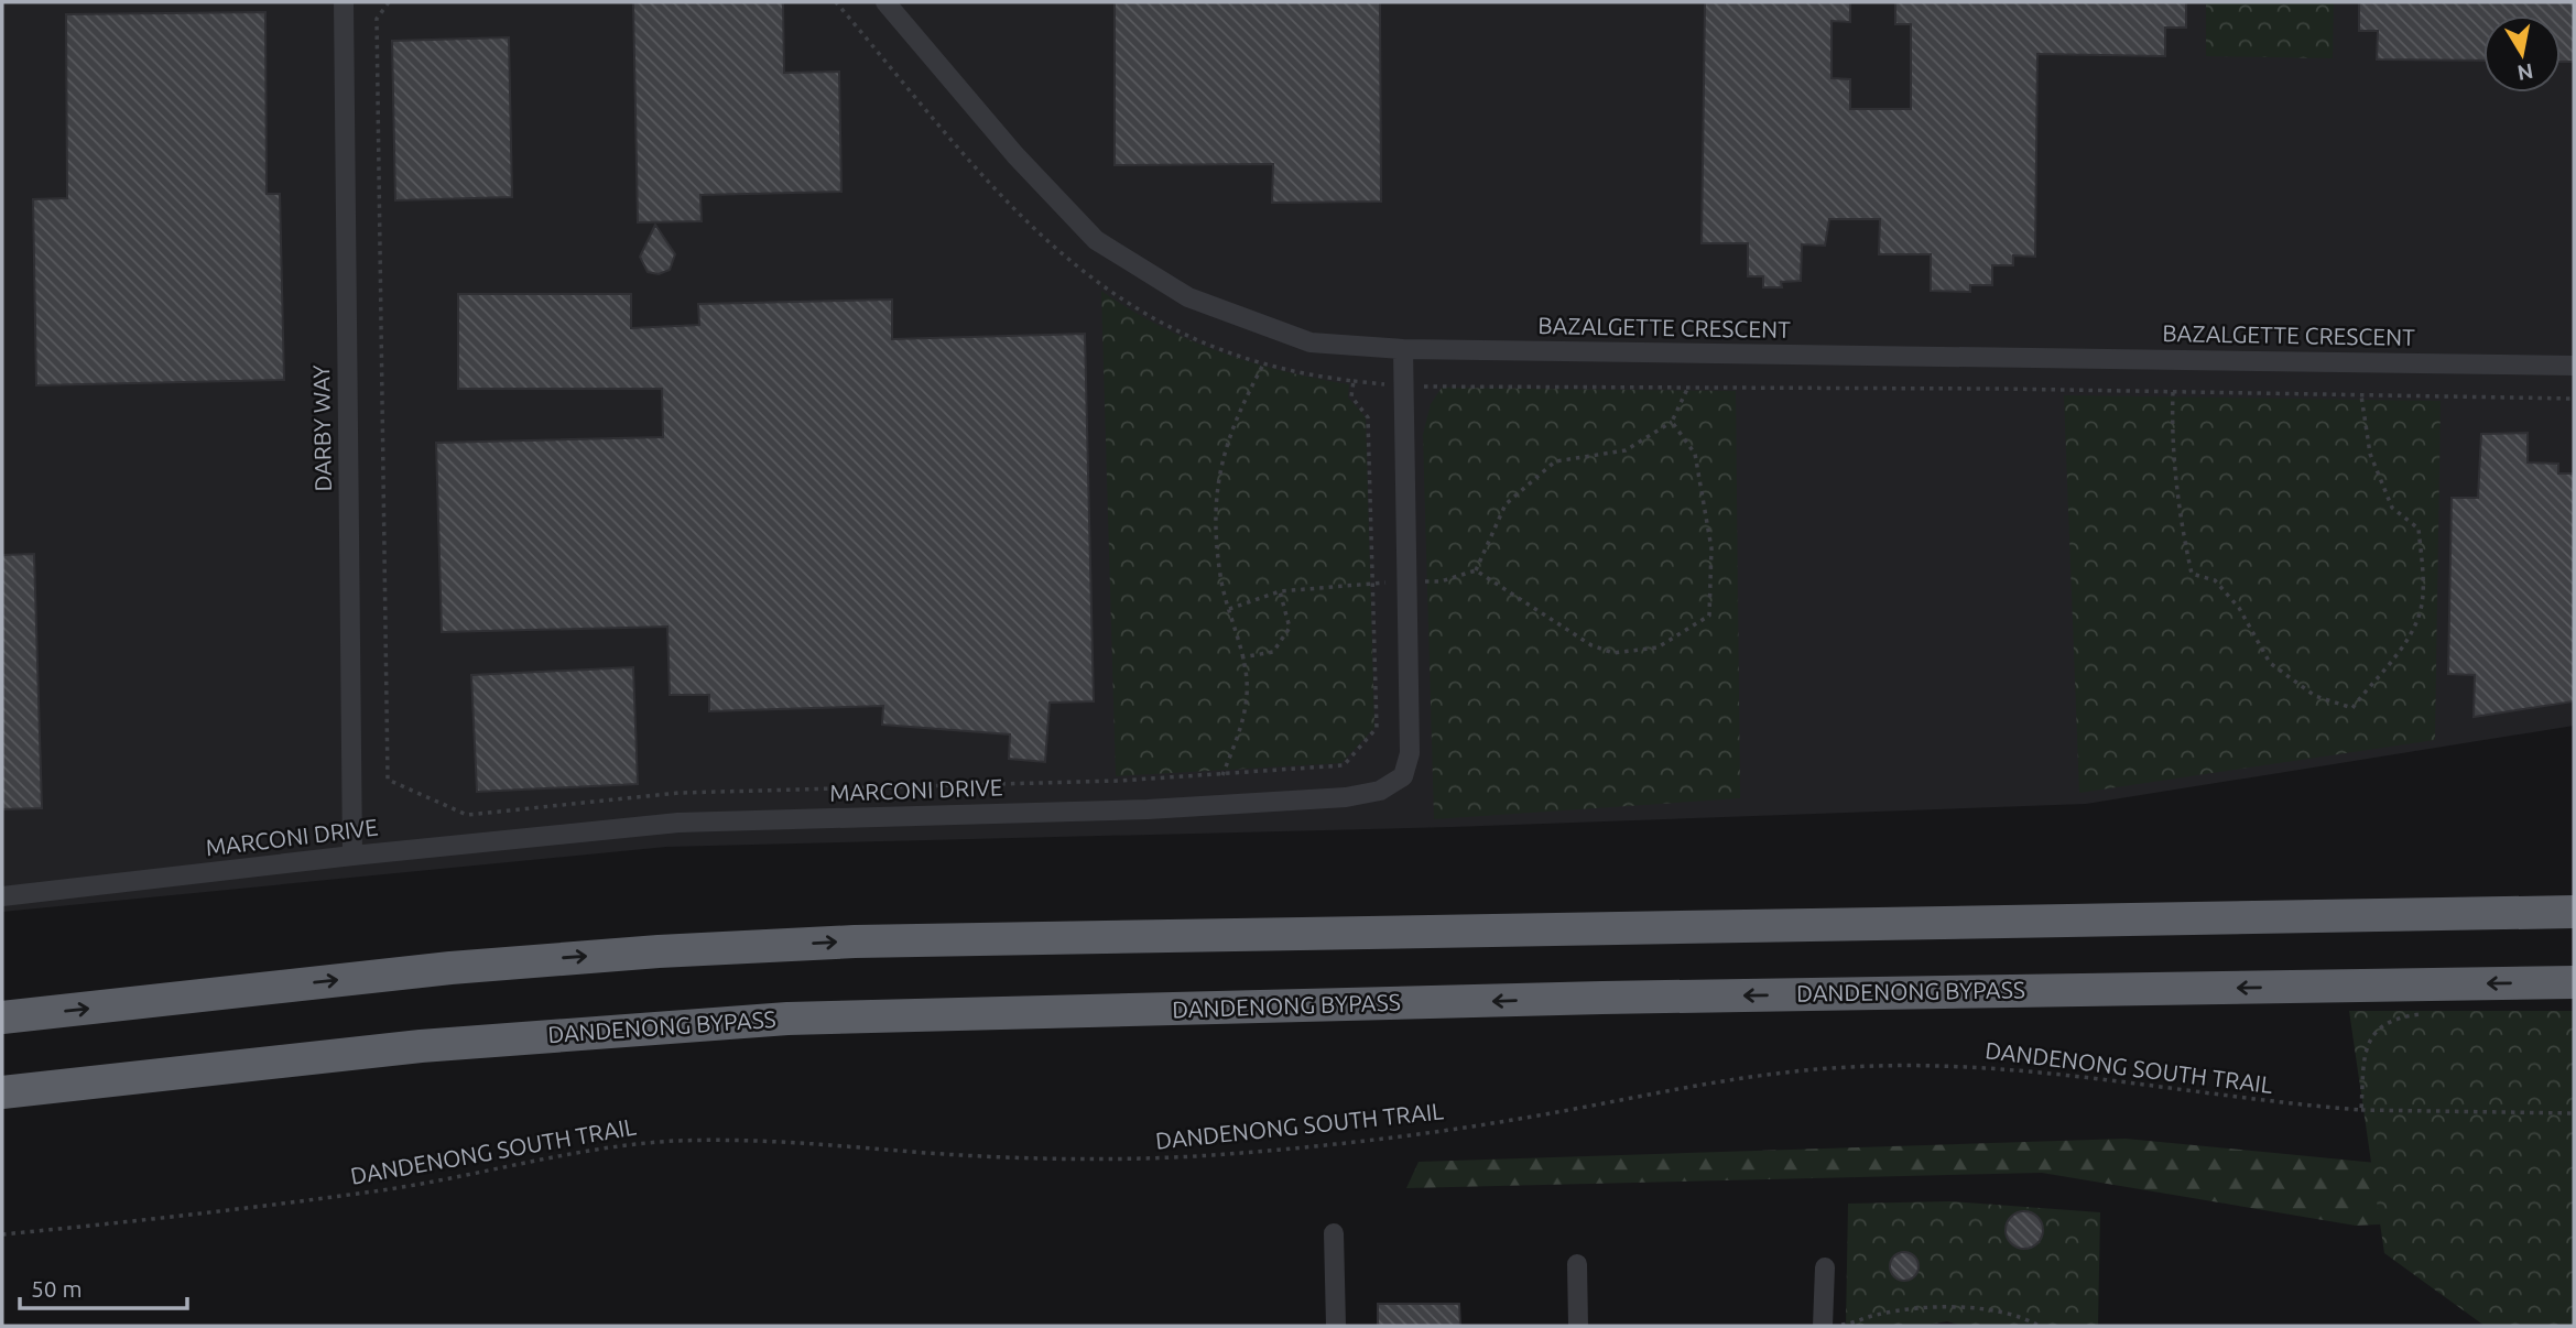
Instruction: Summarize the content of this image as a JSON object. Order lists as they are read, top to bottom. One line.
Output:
{"streets":{"highway":["DANDENONG BYPASS"],"street":["BAZALGETTE CRESCENT","DARBY WAY","MARCONI DRIVE"],"path":["DANDENONG SOUTH TRAIL"]},"crossings":[["BAZALGETTE CRESCENT","MARCONI DRIVE"],["DARBY WAY","MARCONI DRIVE"]],"scale_bar":"50 m","north":"bottom"}
